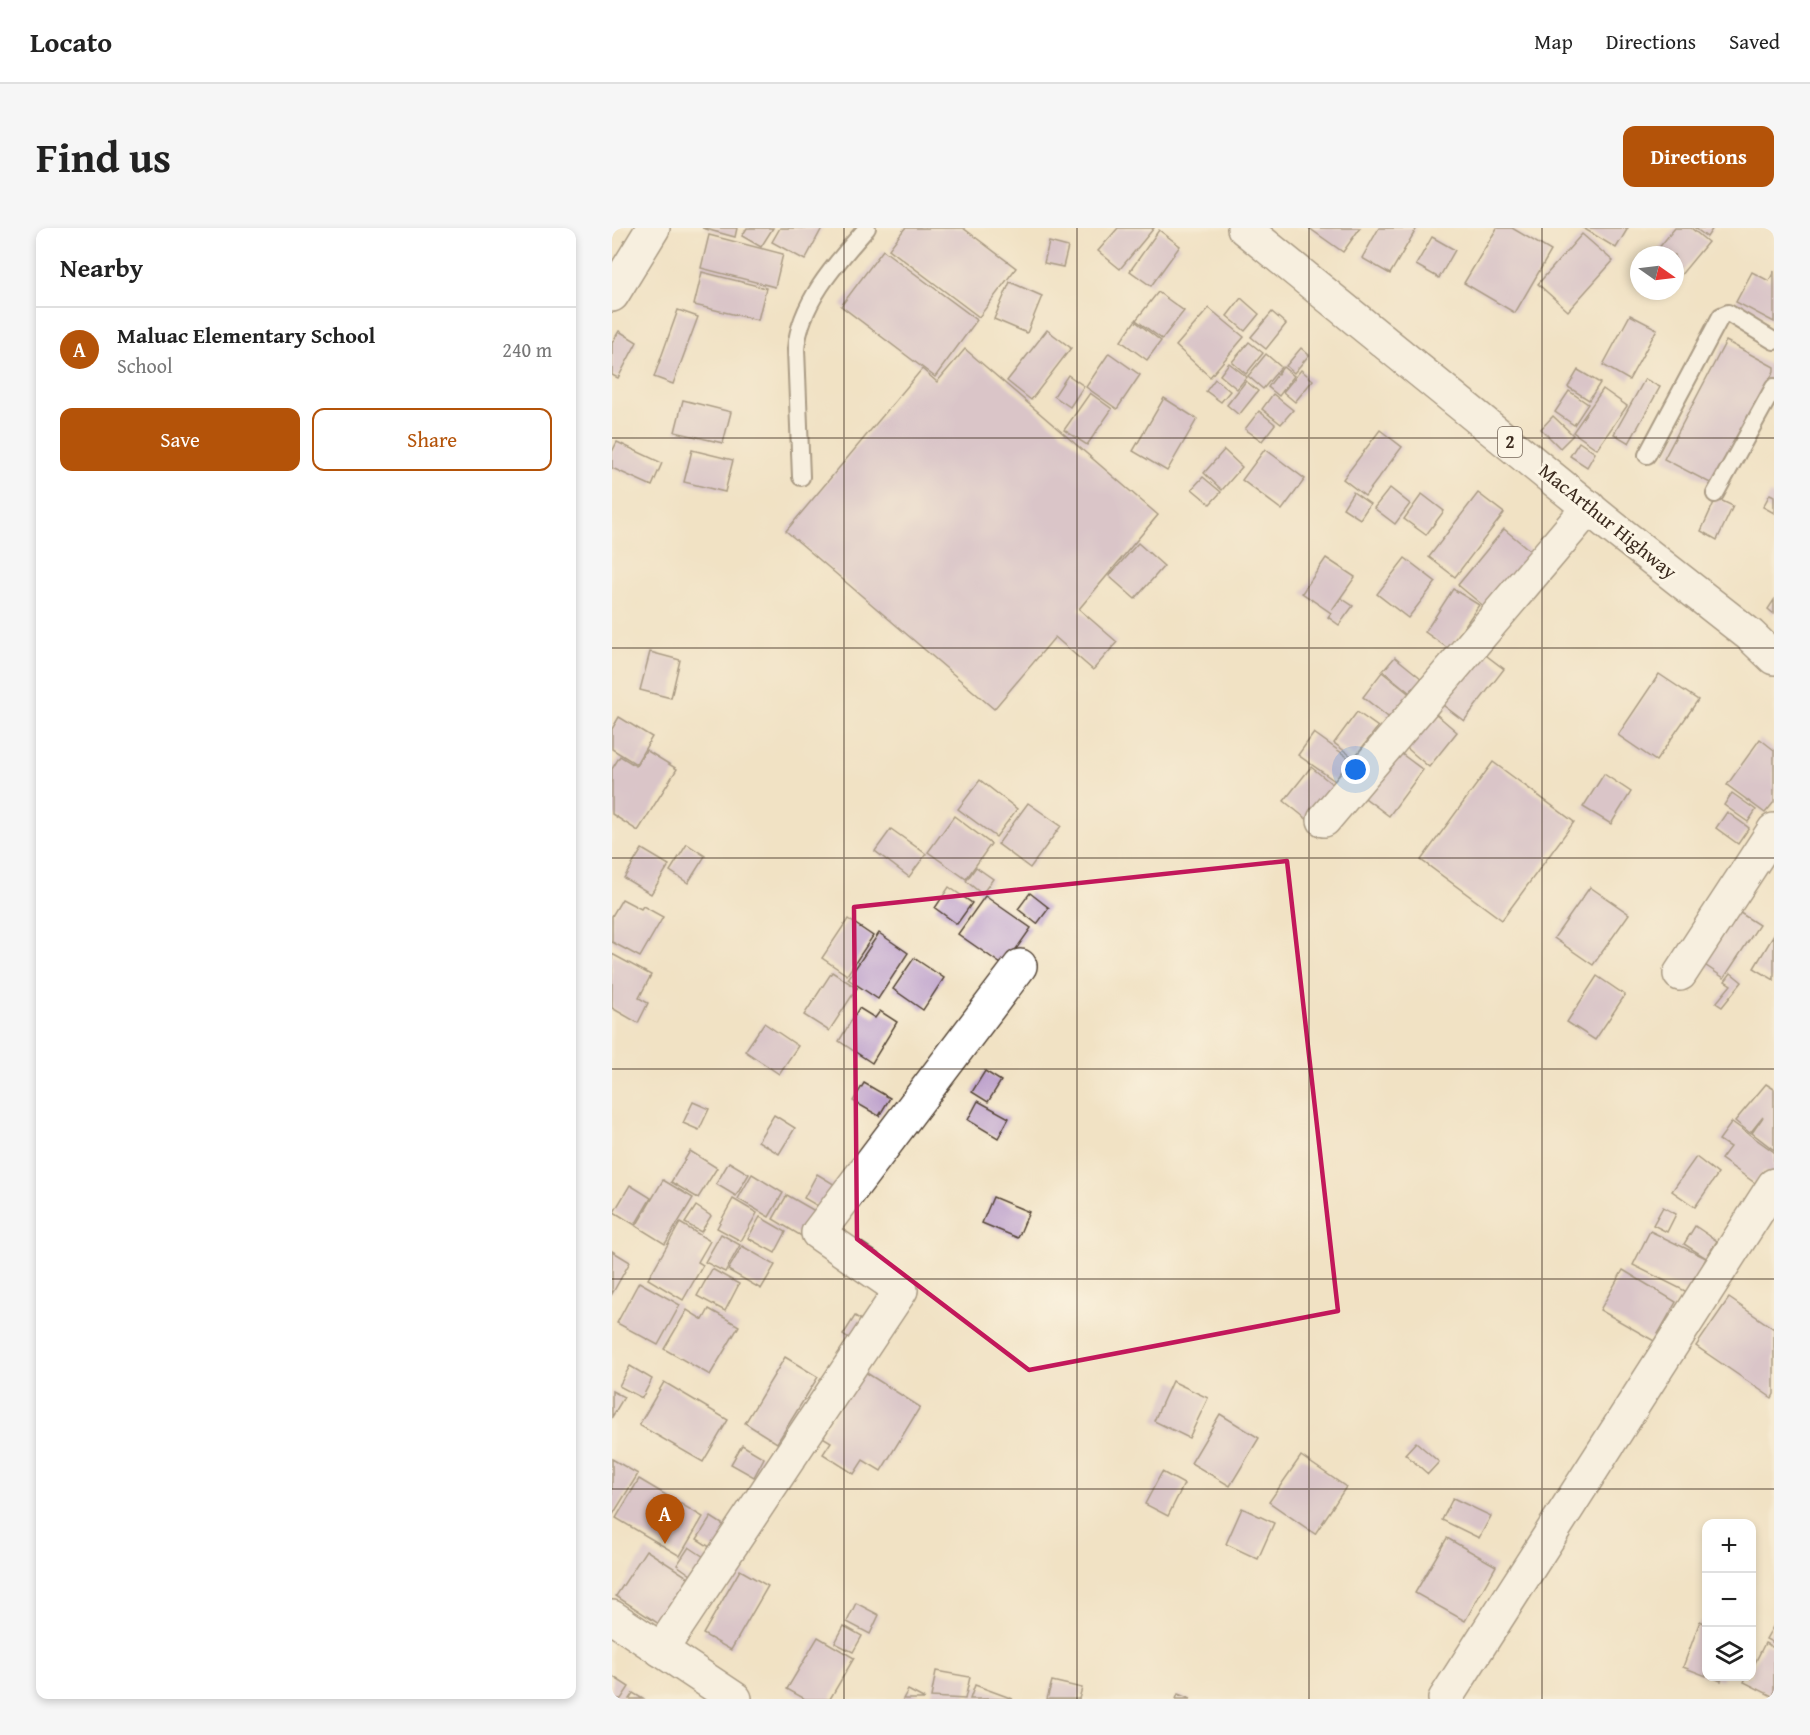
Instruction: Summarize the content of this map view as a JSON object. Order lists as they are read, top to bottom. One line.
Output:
{"streets":{"main road":["2","MacArthur Highway"]},"north":"right","page":{"header":"Locato","nav":["Map","Directions","Saved"],"title":"Find us","buttons":["Directions",["Save","Share"]],"heading":"Nearby","list":[{"mark":"A","name":"Maluac Elementary School","note":"School","value":"240 m"}],"pins":"A","map_buttons":["+","−"]}}
